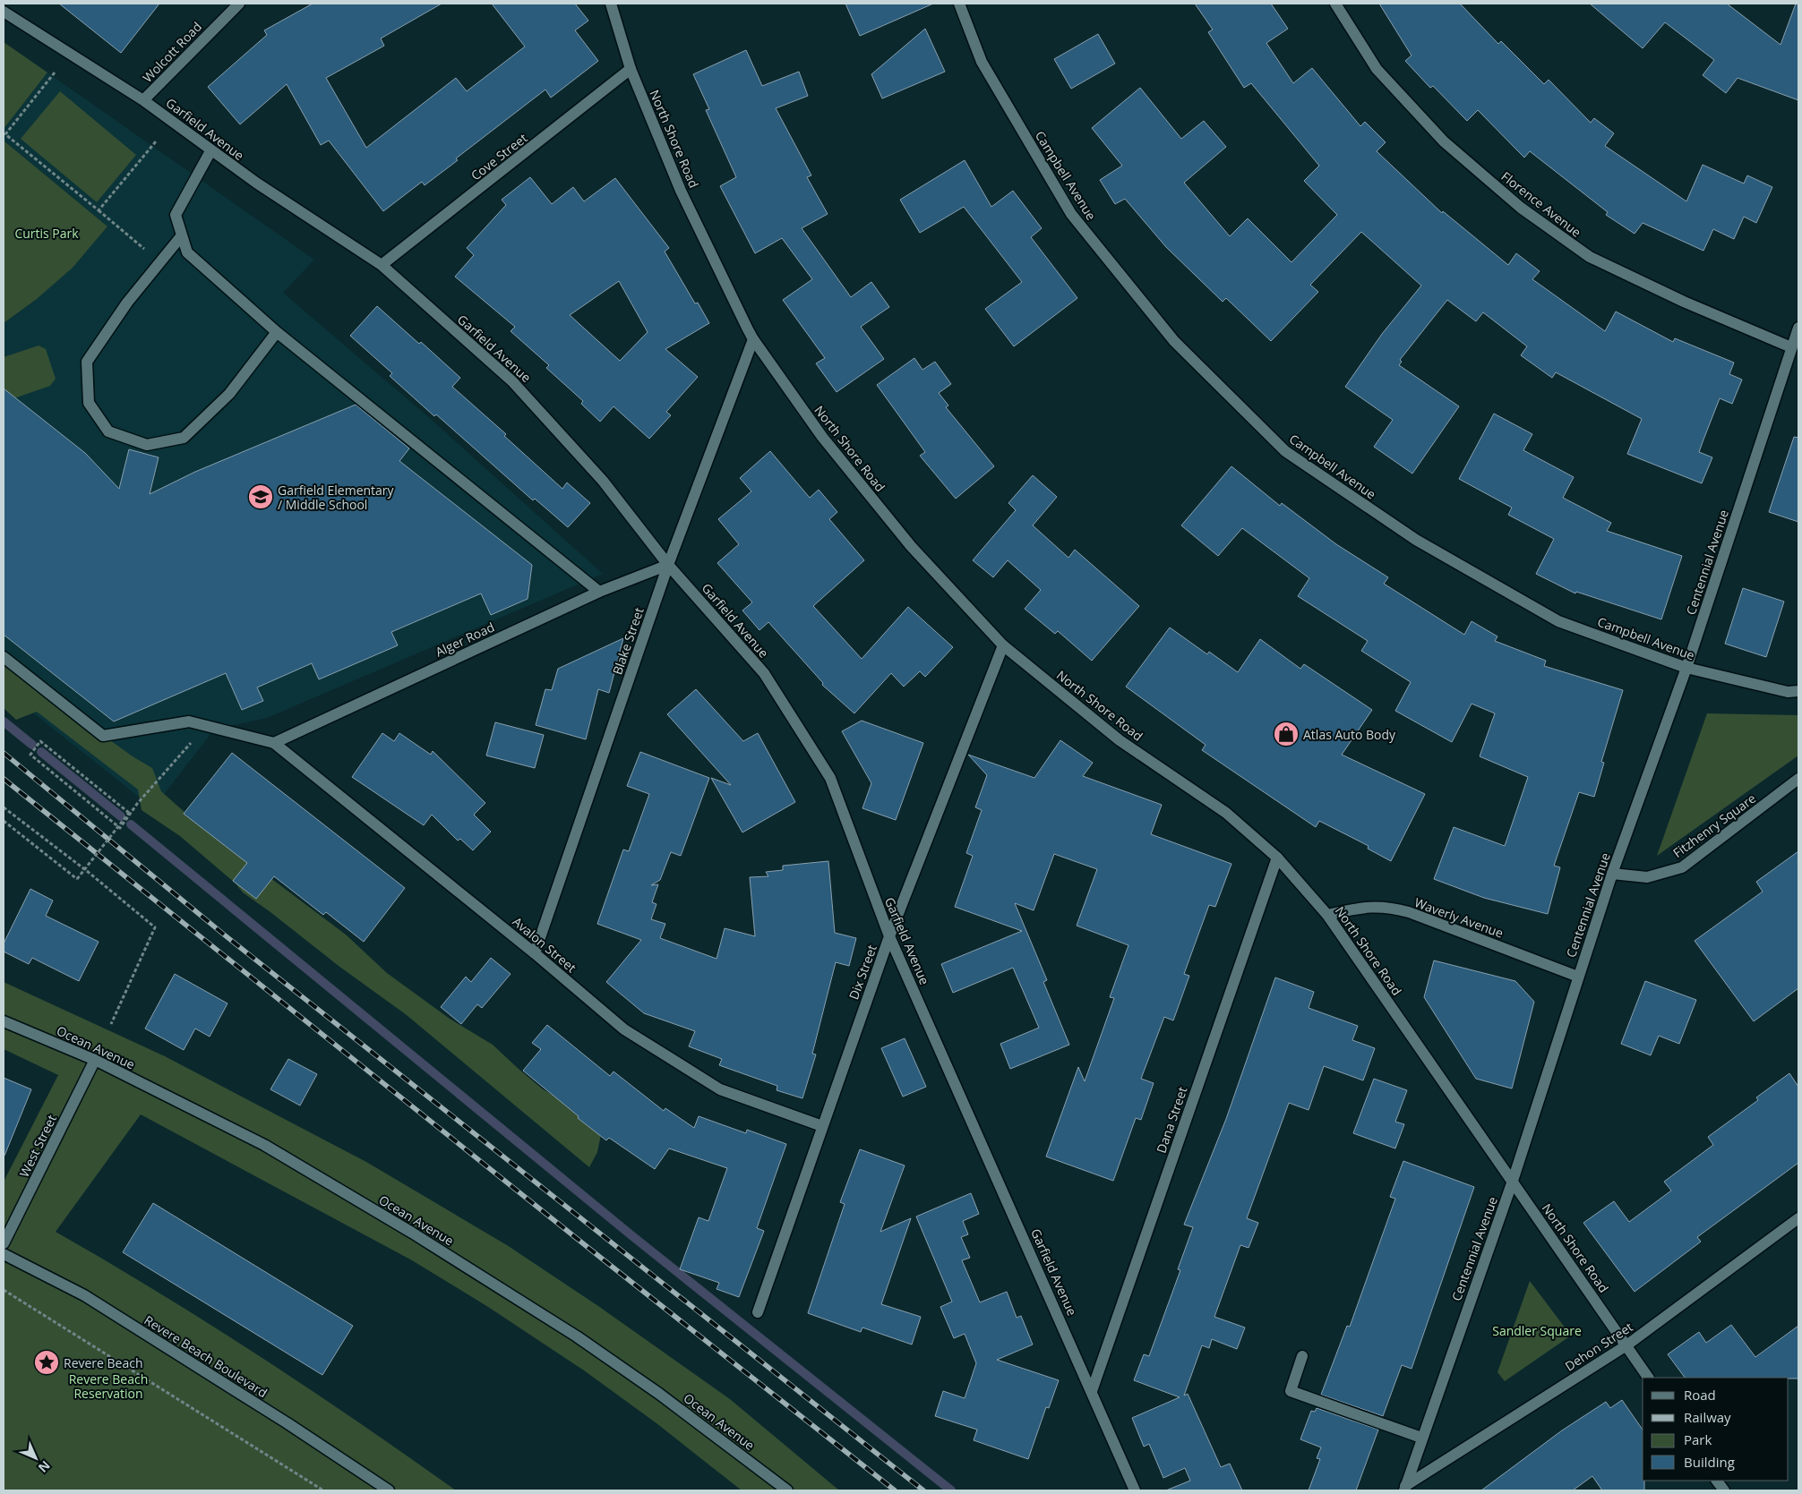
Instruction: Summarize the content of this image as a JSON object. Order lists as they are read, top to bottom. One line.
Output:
{"streets":{"street":["Wolcott Road","Garfield Avenue","North Shore Road","Cove Street","Campbell Avenue","Florence Avenue","Centennial Avenue","Alger Road","Blake Street","Fitzhenry Square","Waverly Avenue","Avalon Street","Dix Street","Ocean Avenue","Dana Street","West Street","Dehon Street","Revere Beach Boulevard"]},"crossings":[["Wolcott Road","Garfield Avenue"],["Garfield Avenue","Cove Street"],["Garfield Avenue","Alger Road"],["Garfield Avenue","Blake Street"],["Garfield Avenue","Dix Street"],["Garfield Avenue","Dana Street"],["North Shore Road","Cove Street"],["North Shore Road","Centennial Avenue"],["North Shore Road","Blake Street"],["North Shore Road","Waverly Avenue"],["North Shore Road","Dix Street"],["North Shore Road","Dana Street"],["North Shore Road","Dehon Street"],["Campbell Avenue","Centennial Avenue"],["Florence Avenue","Centennial Avenue"],["Centennial Avenue","Fitzhenry Square"],["Centennial Avenue","Waverly Avenue"],["Centennial Avenue","Dehon Street"],["Alger Road","Blake Street"],["Alger Road","Avalon Street"],["Blake Street","Avalon Street"],["Avalon Street","Dix Street"],["Ocean Avenue","West Street"]],"parks":["Curtis Park","Sandler Square","Revere Beach Reservation"],"places":{"school or university":["Garfield Elementary / Middle School"],"shop":["Atlas Auto Body"],"place":["Revere Beach"]},"legend":["Road","Railway","Park","Building"],"north":"bottom right"}
